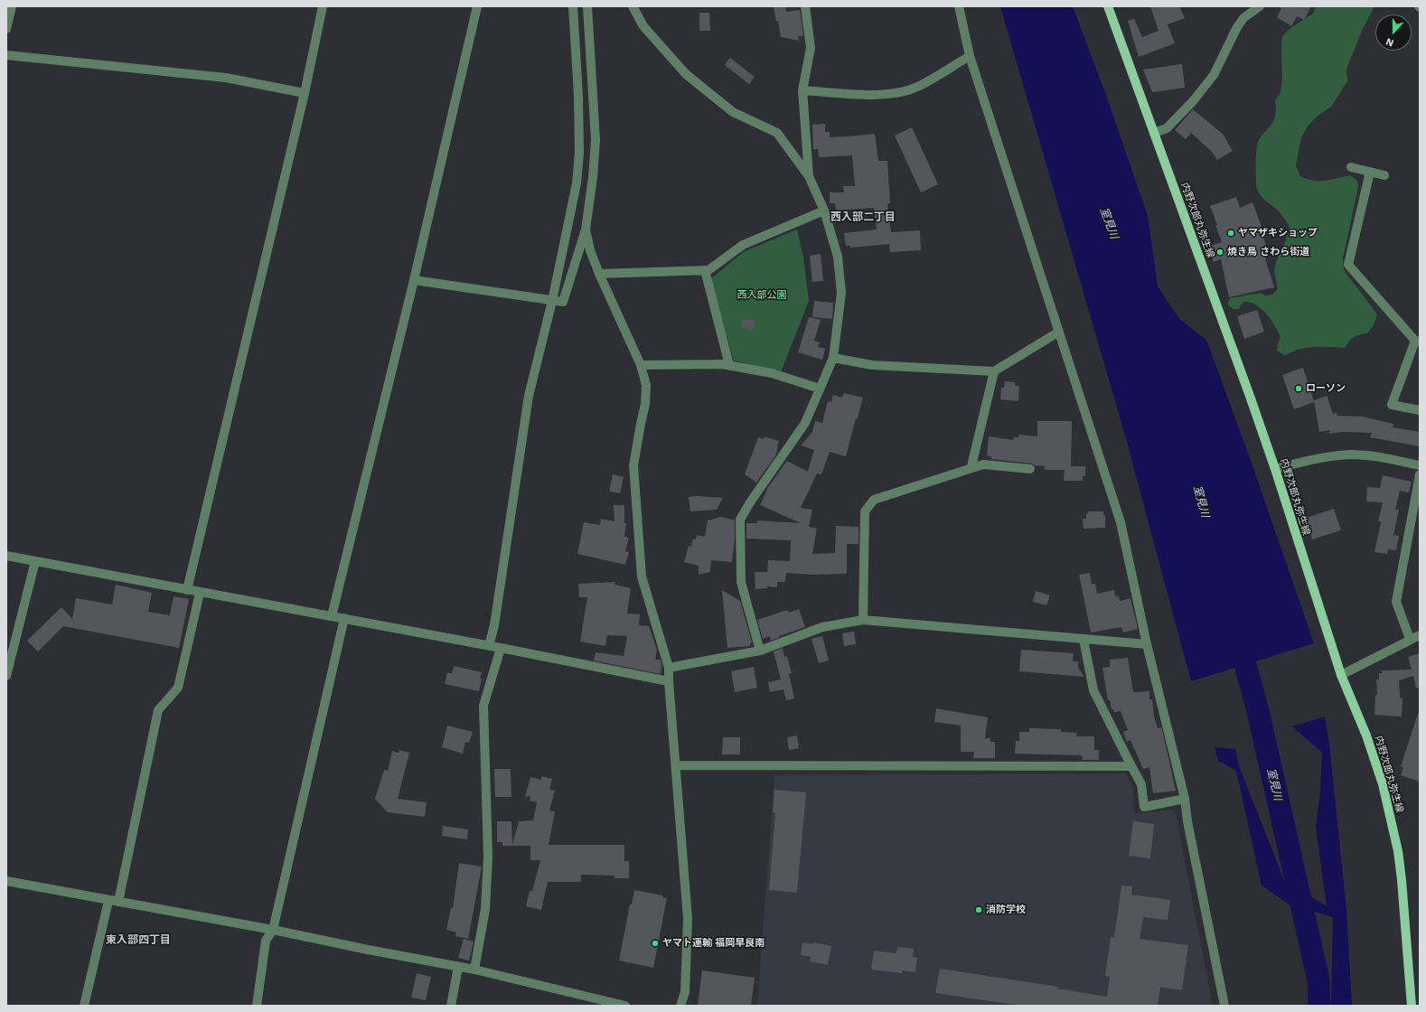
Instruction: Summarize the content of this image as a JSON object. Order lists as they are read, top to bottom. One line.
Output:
{"streets":{"main road":["内野次郎丸弥生線"]},"districts":["西入部二丁目","東入部四丁目"],"water":["室見川"],"parks":["西入部公園"],"places":["ヤマザキショップ","焼き鳥 さわら街道","ローソン","消防学校","ヤマト運輸 福岡早良南"],"north":"bottom"}
